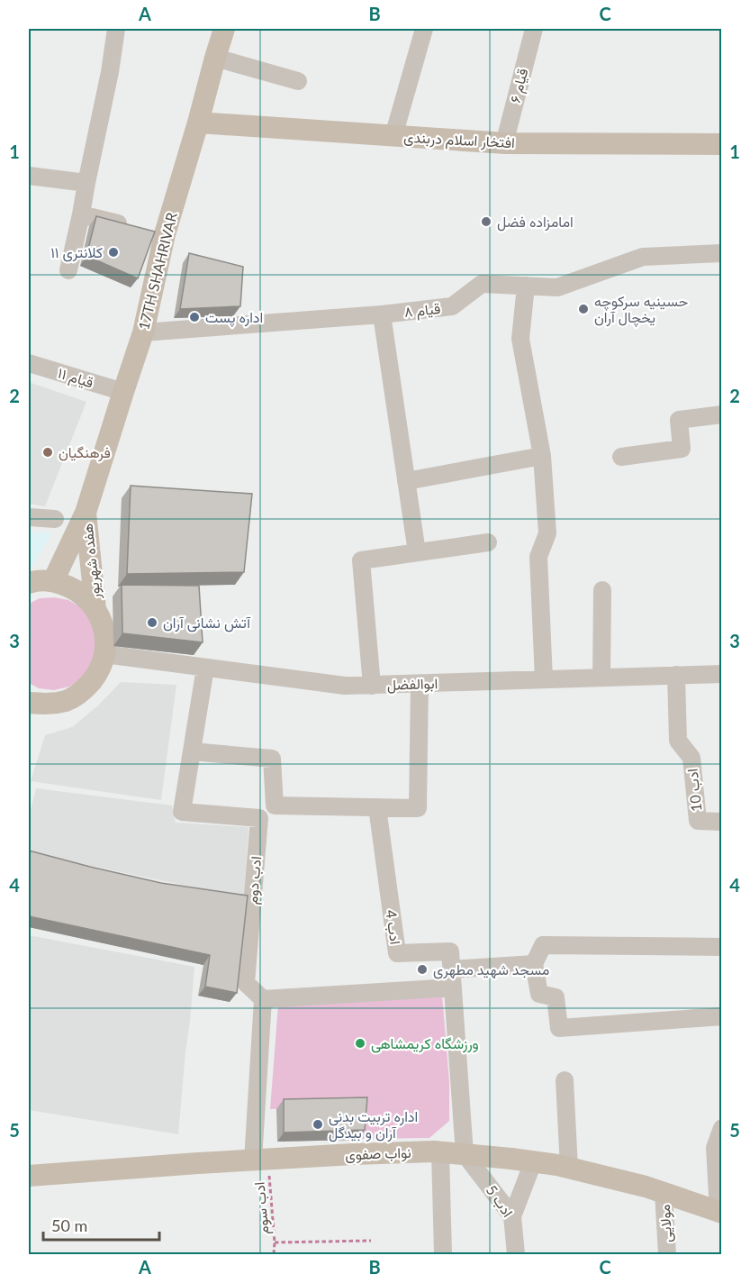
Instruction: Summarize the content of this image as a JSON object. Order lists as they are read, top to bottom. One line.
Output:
{"streets":{"main road":["افتخار اسلام دربندی","17TH SHAHRIVAR","هفده شهریور","نواب صفوی"],"street":["قیام ۶","قیام ۸","قیام ۱۱","ابوالفضل","ادب 10","ادب دوم","ادب 4","ادب 5","مولایی"],"path":["ادب سوم"]},"crossings":[["قیام ۶","افتخار اسلام دربندی"],["افتخار اسلام دربندی","17TH SHAHRIVAR"],["17TH SHAHRIVAR","قیام ۸"],["17TH SHAHRIVAR","قیام ۱۱"],["17TH SHAHRIVAR","هفده شهریور"],["ابوالفضل","ادب 10"],["ادب 4","نواب صفوی"],["ادب 4","ادب 5"],["نواب صفوی","ادب 5"],["نواب صفوی","ادب سوم"],["نواب صفوی","مولایی"]],"places":["امامزاده فضل","کلانتری ۱۱","حسینیه سرکوچه یخچال آران","اداره پست","فرهنگیان","آتش نشانی آران","مسجد شهید مطهری","ورزشگاه کریمشاهی","اداره تربیت بدنی آران و بیدگل"],"scale_bar":"50 m","grid":{"columns":["A","B","C"],"rows":["1","2","3","4","5"]}}
